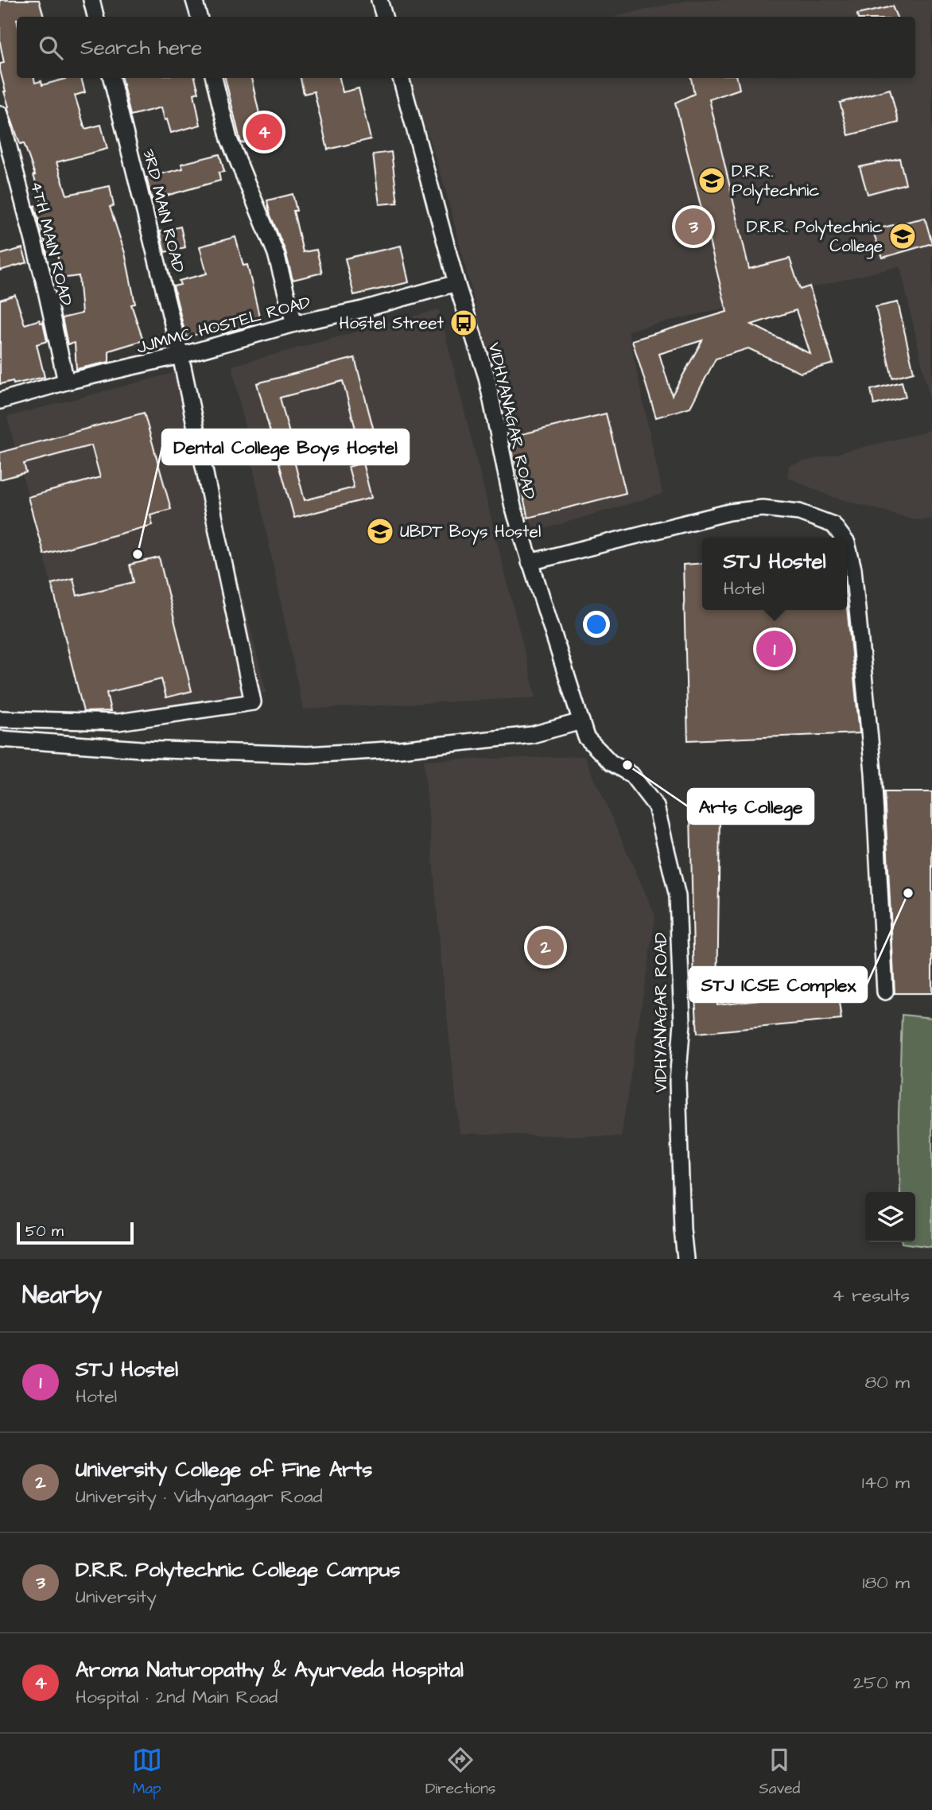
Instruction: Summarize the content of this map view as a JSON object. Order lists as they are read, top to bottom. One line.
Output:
{"streets":{"street":["3RD MAIN ROAD","4TH MAIN ROAD","JJMMC HOSTEL ROAD","VIDHYANAGAR ROAD"]},"crossings":[["3RD MAIN ROAD","JJMMC HOSTEL ROAD"],["4TH MAIN ROAD","JJMMC HOSTEL ROAD"],["JJMMC HOSTEL ROAD","VIDHYANAGAR ROAD"]],"places":{"school or university":["D.R.R. Polytechnic","D.R.R. Polytechnic College","UBDT Boys Hostel"],"bus stop":["Hostel Street"],"other":["Dental College Boys Hostel","Arts College","STJ ICSE Complex"]},"scale_bar":"50 m","page":{"search":"Search here","pins":["4","3","1","2"],"popup":["STJ Hostel","Hotel"],"scale":"50 m","heading":["Nearby","4 results"],"list":[{"mark":"1","name":"STJ Hostel","note":"Hotel","value":"80 m"},{"mark":"2","name":"University College of Fine Arts","note":"University · Vidhyanagar Road","value":"140 m"},{"mark":"3","name":"D.R.R. Polytechnic College Campus","note":"University","value":"180 m"},{"mark":"4","name":"Aroma Naturopathy & Ayurveda Hospital","note":"Hospital · 2nd Main Road","value":"250 m"}],"nav":["Map","Directions","Saved"]}}
